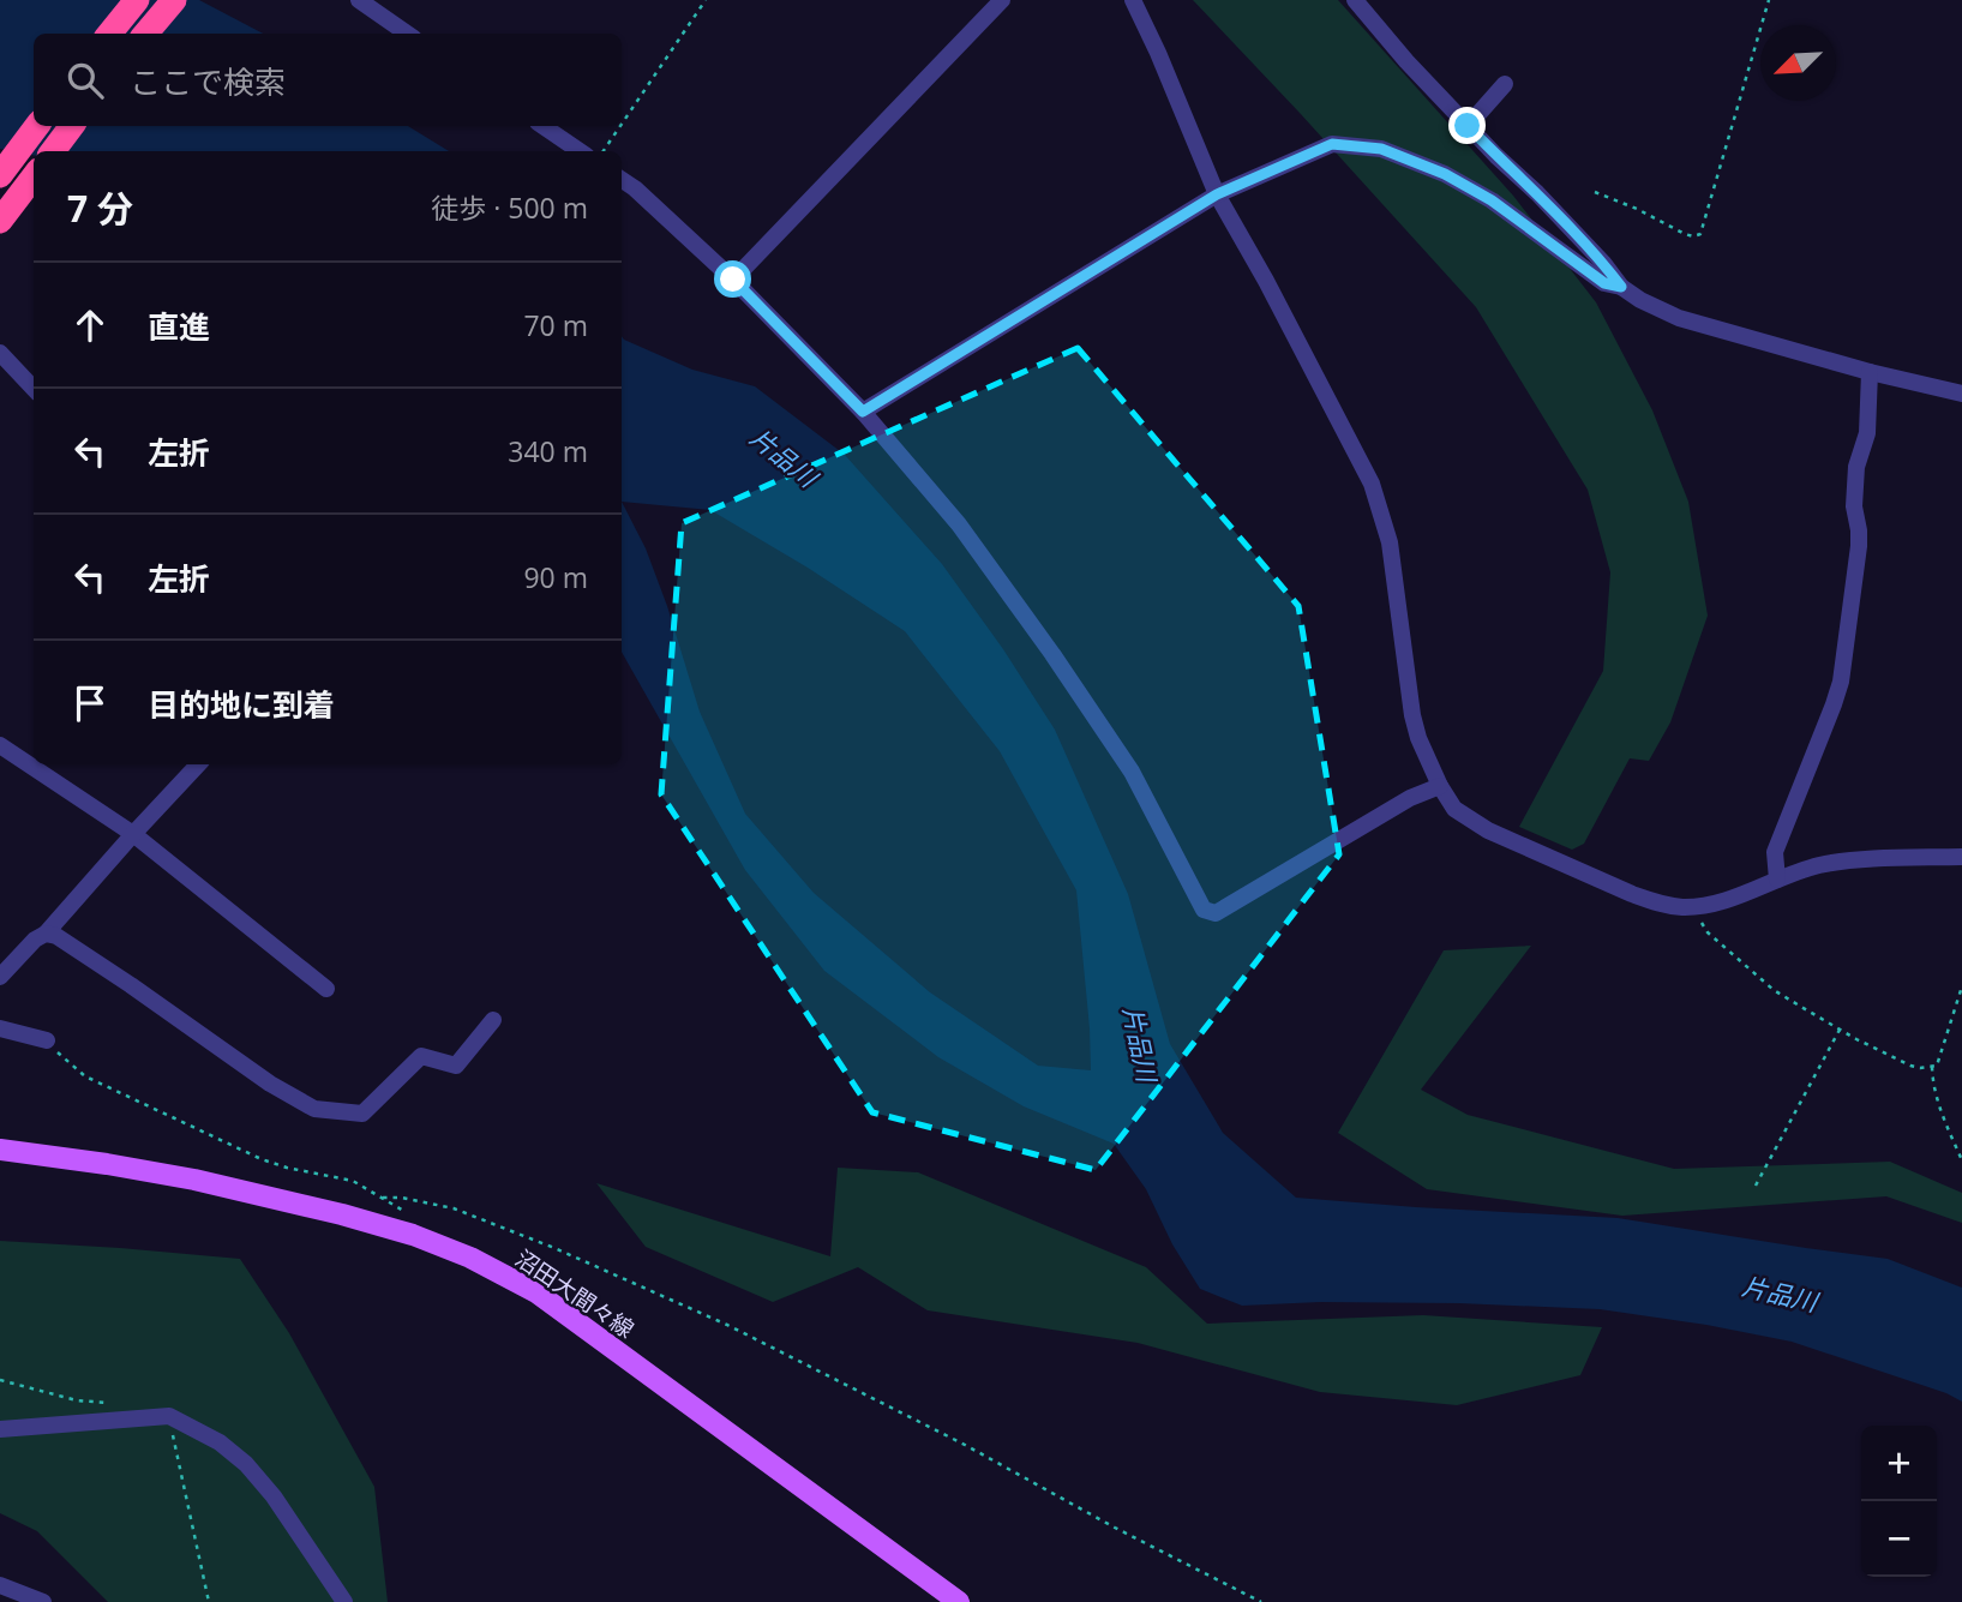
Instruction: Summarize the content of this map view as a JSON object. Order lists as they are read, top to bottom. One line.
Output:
{"streets":{"main road":["沼田大間々線"]},"water":["片品川"],"north":"bottom left","page":{"search":"ここで検索","heading":["7 分","徒歩 · 500 m"],"list":[["直進","70 m"],["左折","340 m"],["左折","90 m"],"目的地に到着"],"map_buttons":["+","−"]}}
